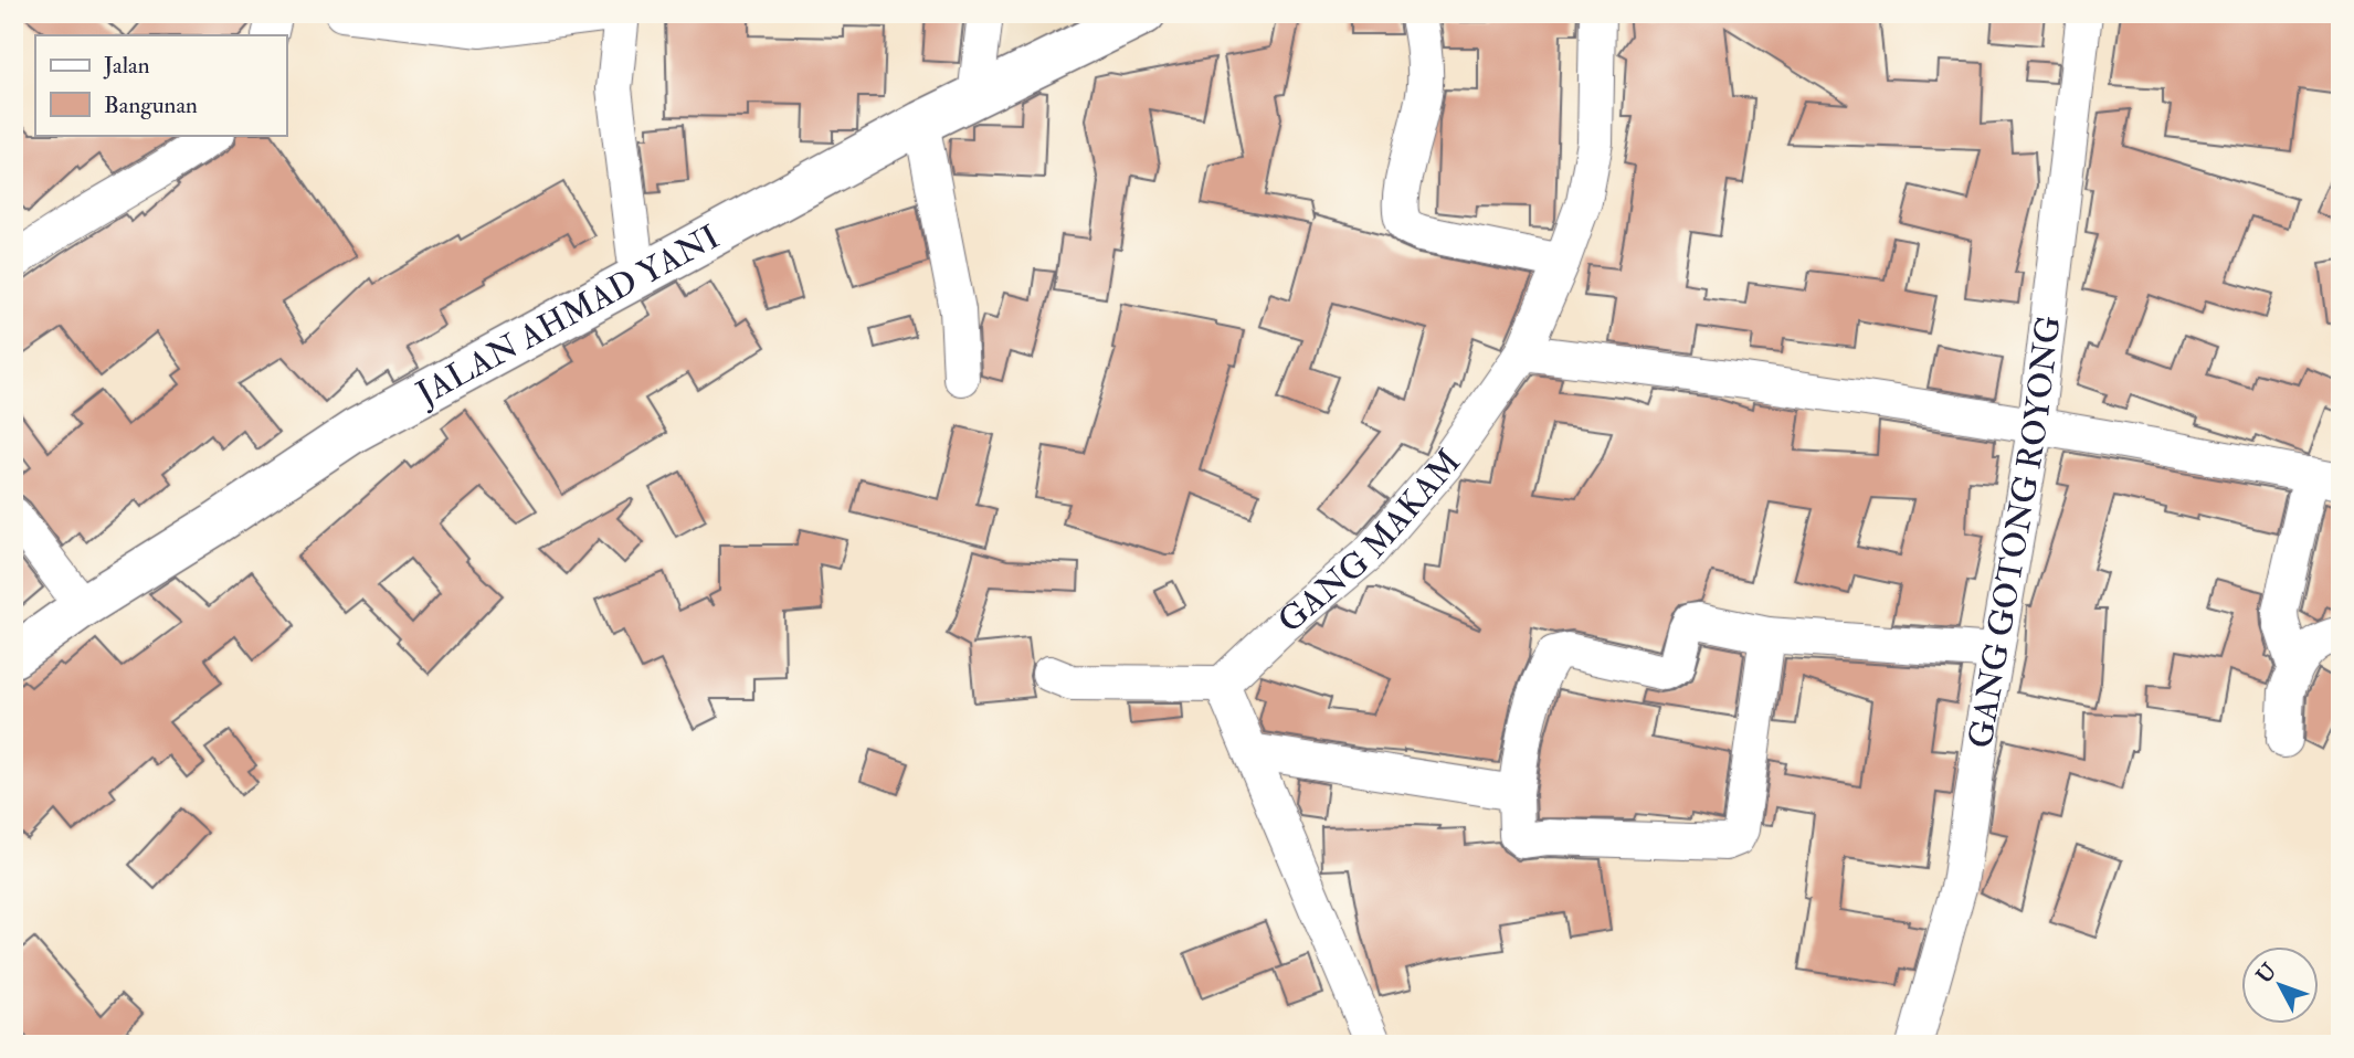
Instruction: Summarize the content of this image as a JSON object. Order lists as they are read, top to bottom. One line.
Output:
{"streets":{"highway":["JALAN AHMAD YANI"],"street":["GANG GOTONG ROYONG","GANG MAKAM"]},"legend":["Jalan","Bangunan"],"north":"top left"}
